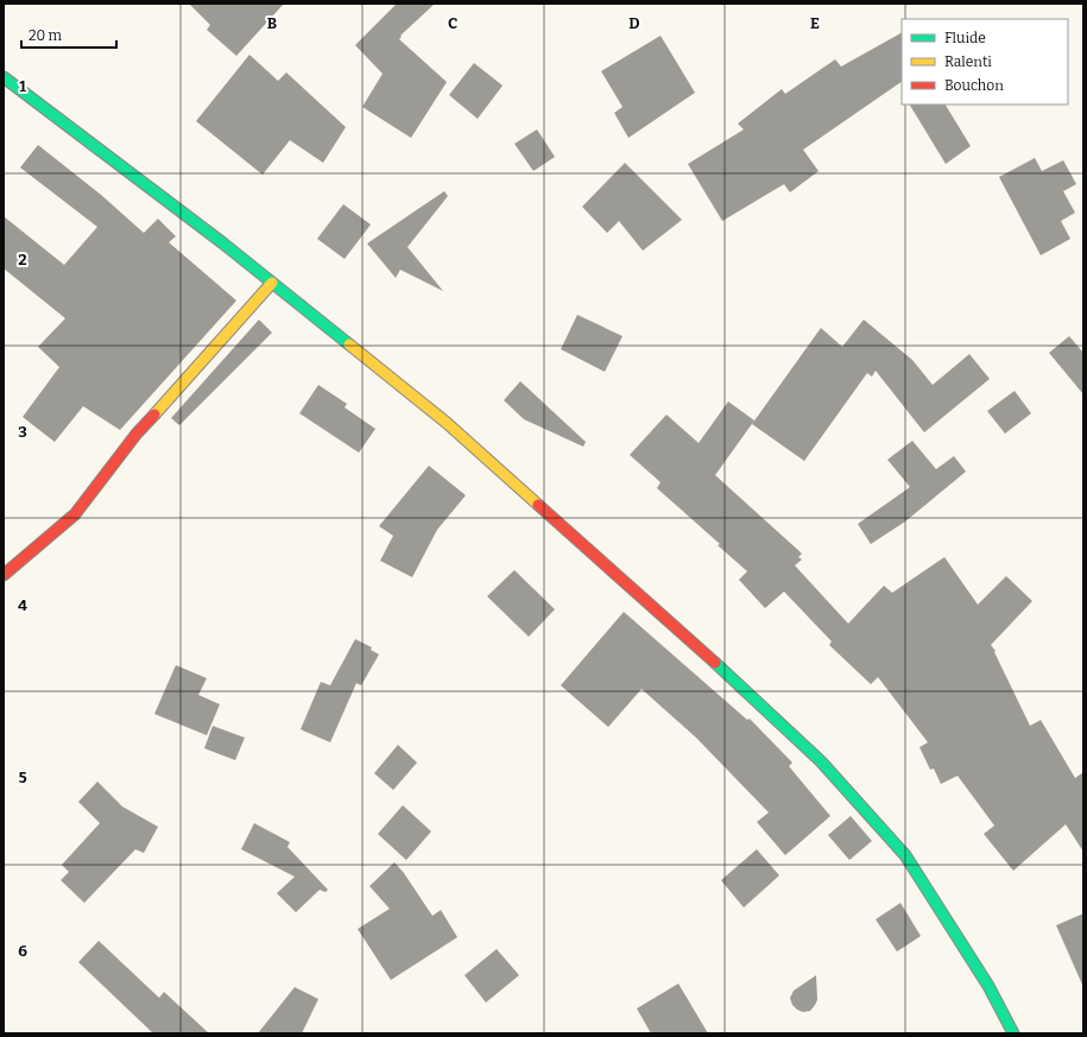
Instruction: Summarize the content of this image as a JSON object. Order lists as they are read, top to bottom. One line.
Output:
{"legend":["Fluide","Ralenti","Bouchon"],"scale_bar":"20 m","grid":{"columns":["B","C","D","E"],"rows":["1","2","3","4","5","6"]}}
